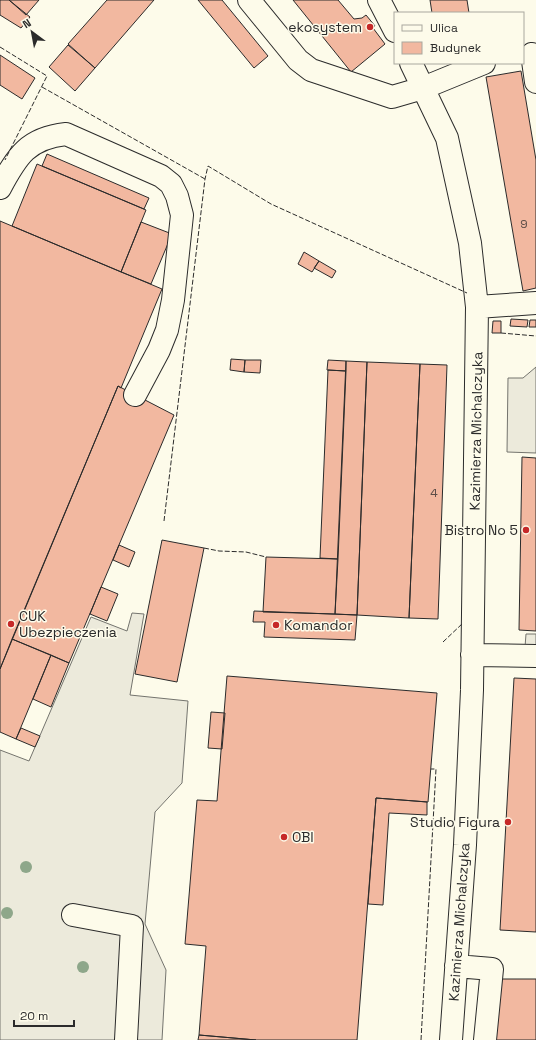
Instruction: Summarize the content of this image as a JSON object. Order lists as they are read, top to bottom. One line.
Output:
{"streets":{"street":["Kazimierza Michalczyka"]},"places":["ekosystem","Bistro No 5","CUK Ubezpieczenia","Komandor","Studio Figura","OBI"],"house_numbers":["9","4"],"legend":["Ulica","Budynek"],"scale_bar":"20 m","north":"top left"}
